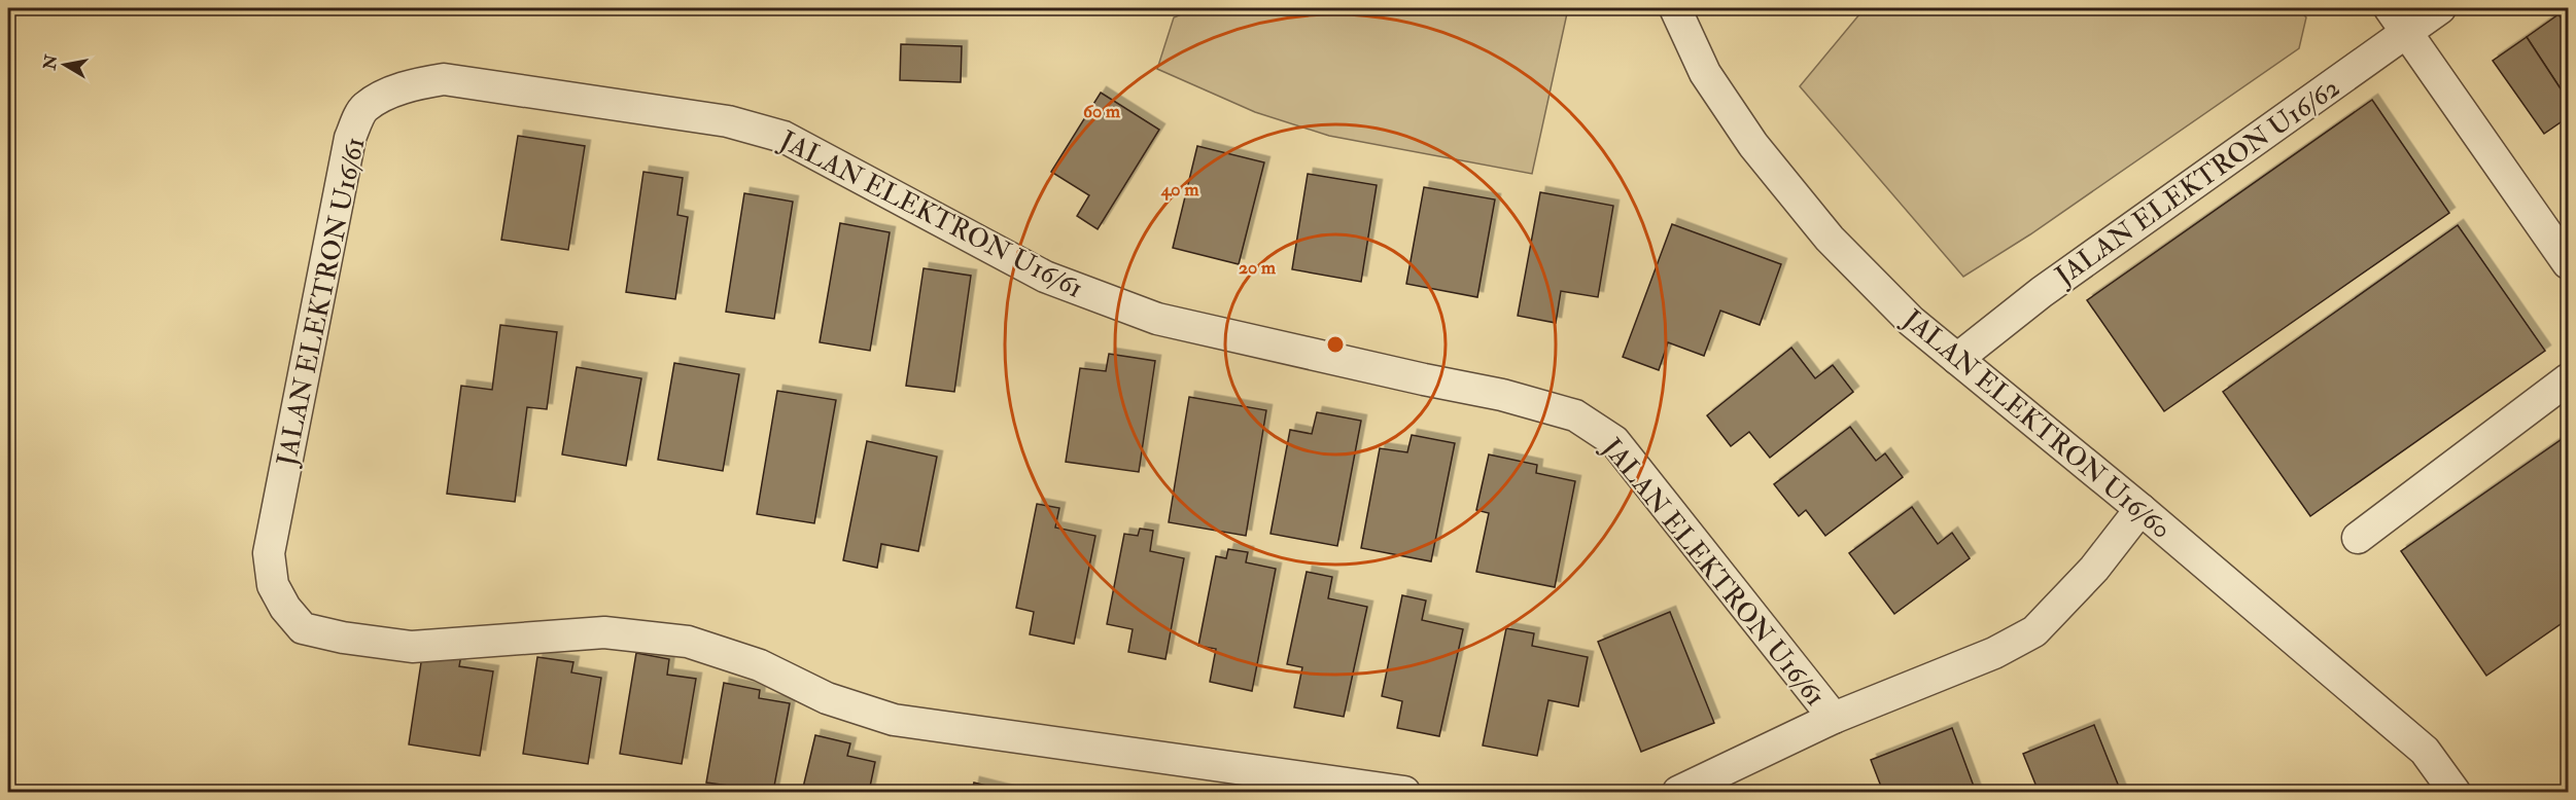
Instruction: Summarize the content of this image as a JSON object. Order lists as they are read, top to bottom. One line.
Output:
{"streets":{"street":["JALAN ELEKTRON U16/62","JALAN ELEKTRON U16/61","JALAN ELEKTRON U16/60"]},"crossings":[["JALAN ELEKTRON U16/62","JALAN ELEKTRON U16/60"],["JALAN ELEKTRON U16/61","JALAN ELEKTRON U16/60"]],"north":"left","rings":["60 m","40 m","20 m"]}
